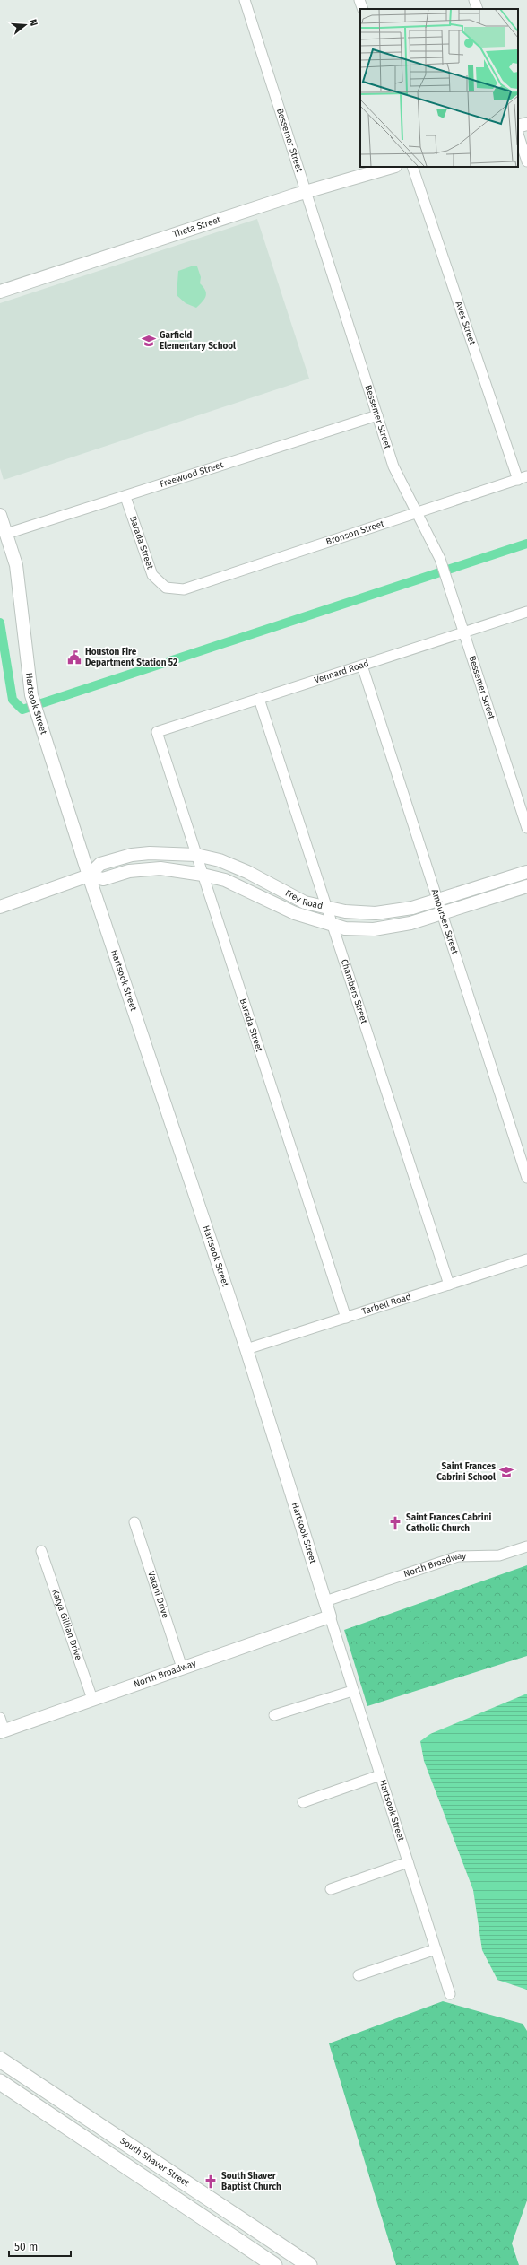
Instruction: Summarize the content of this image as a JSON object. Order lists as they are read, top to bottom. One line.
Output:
{"streets":{"main road":["South Shaver Street"],"street":["Bessemer Street","Theta Street","Aves Street","Freewood Street","Bronson Street","Barada Street","Vennard Road","Hartsook Street","Frey Road","Ambursen Street","Chambers Street","Tarbell Road","North Broadway","Vatani Drive","Katya Gillian Drive"]},"crossings":[["Bessemer Street","Theta Street"],["Bessemer Street","Freewood Street"],["Bessemer Street","Bronson Street"],["Bessemer Street","Vennard Road"],["Aves Street","Bronson Street"],["Freewood Street","Barada Street"],["Freewood Street","Hartsook Street"],["Bronson Street","Barada Street"],["Barada Street","Vennard Road"],["Barada Street","Frey Road"],["Barada Street","Tarbell Road"],["Vennard Road","Ambursen Street"],["Vennard Road","Chambers Street"],["Hartsook Street","Frey Road"],["Hartsook Street","Tarbell Road"],["Hartsook Street","North Broadway"],["Frey Road","Ambursen Street"],["Frey Road","Chambers Street"],["Chambers Street","Tarbell Road"],["North Broadway","Vatani Drive"],["North Broadway","Katya Gillian Drive"]],"places":{"school or university":["Garfield Elementary School","Saint Frances Cabrini School"],"public building":["Houston Fire Department Station 52"],"church":["Saint Frances Cabrini Catholic Church","South Shaver Baptist Church"]},"scale_bar":"50 m","north":"right"}
